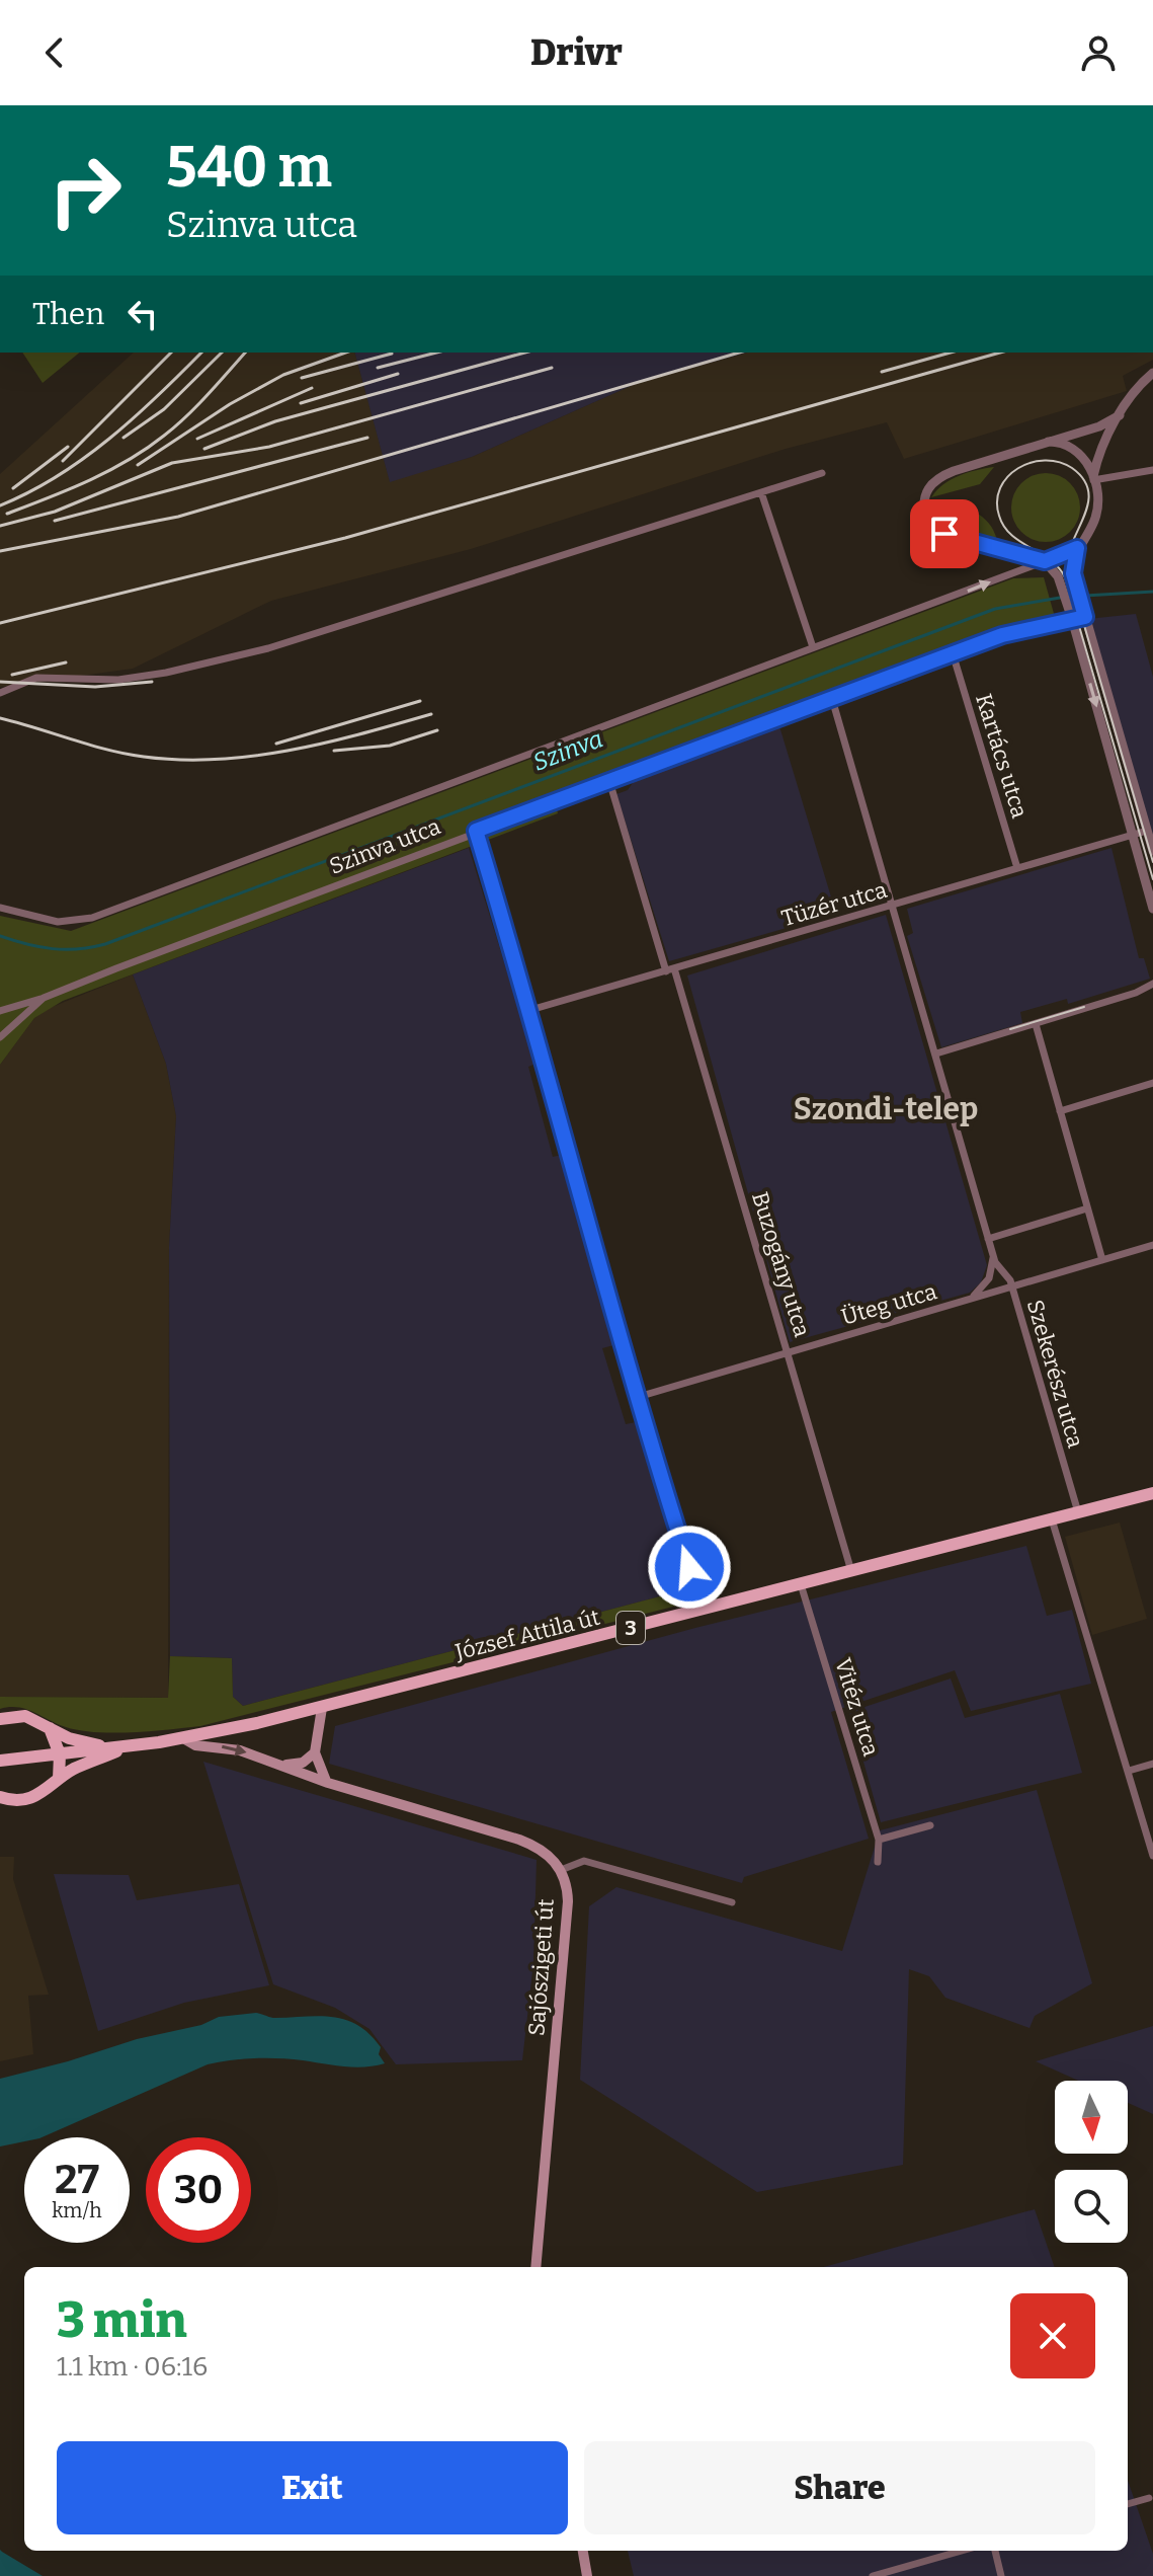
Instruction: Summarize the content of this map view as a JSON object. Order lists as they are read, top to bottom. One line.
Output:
{"streets":{"main road":["3","József Attila út","Sajószigeti út"],"street":["Kartács utca","Szinva utca","Tüzér utca","Buzogány utca","Üteg utca","Szekerész utca","Vitéz utca"]},"crossings":[["Kartács utca","Szinva utca"],["Kartács utca","Tüzér utca"],["Szinva utca","Buzogány utca"],["Szinva utca","Szekerész utca"],["Tüzér utca","Buzogány utca"],["Tüzér utca","Szekerész utca"],["Buzogány utca","Üteg utca"],["Buzogány utca","József Attila út"],["Üteg utca","Szekerész utca"],["Szekerész utca","József Attila út"],["József Attila út","Vitéz utca"],["József Attila út","Sajószigeti út"]],"districts":["Szondi-telep"],"water":["Szinva"],"north":"bottom","page":{"header":"Drivr","turn":["540 m","Szinva utca"],"then":"Then","speed":"27 km/h","limit":"30","heading":["3 min","1.1 km · 06:16"],"buttons":["Exit","Share"]}}
